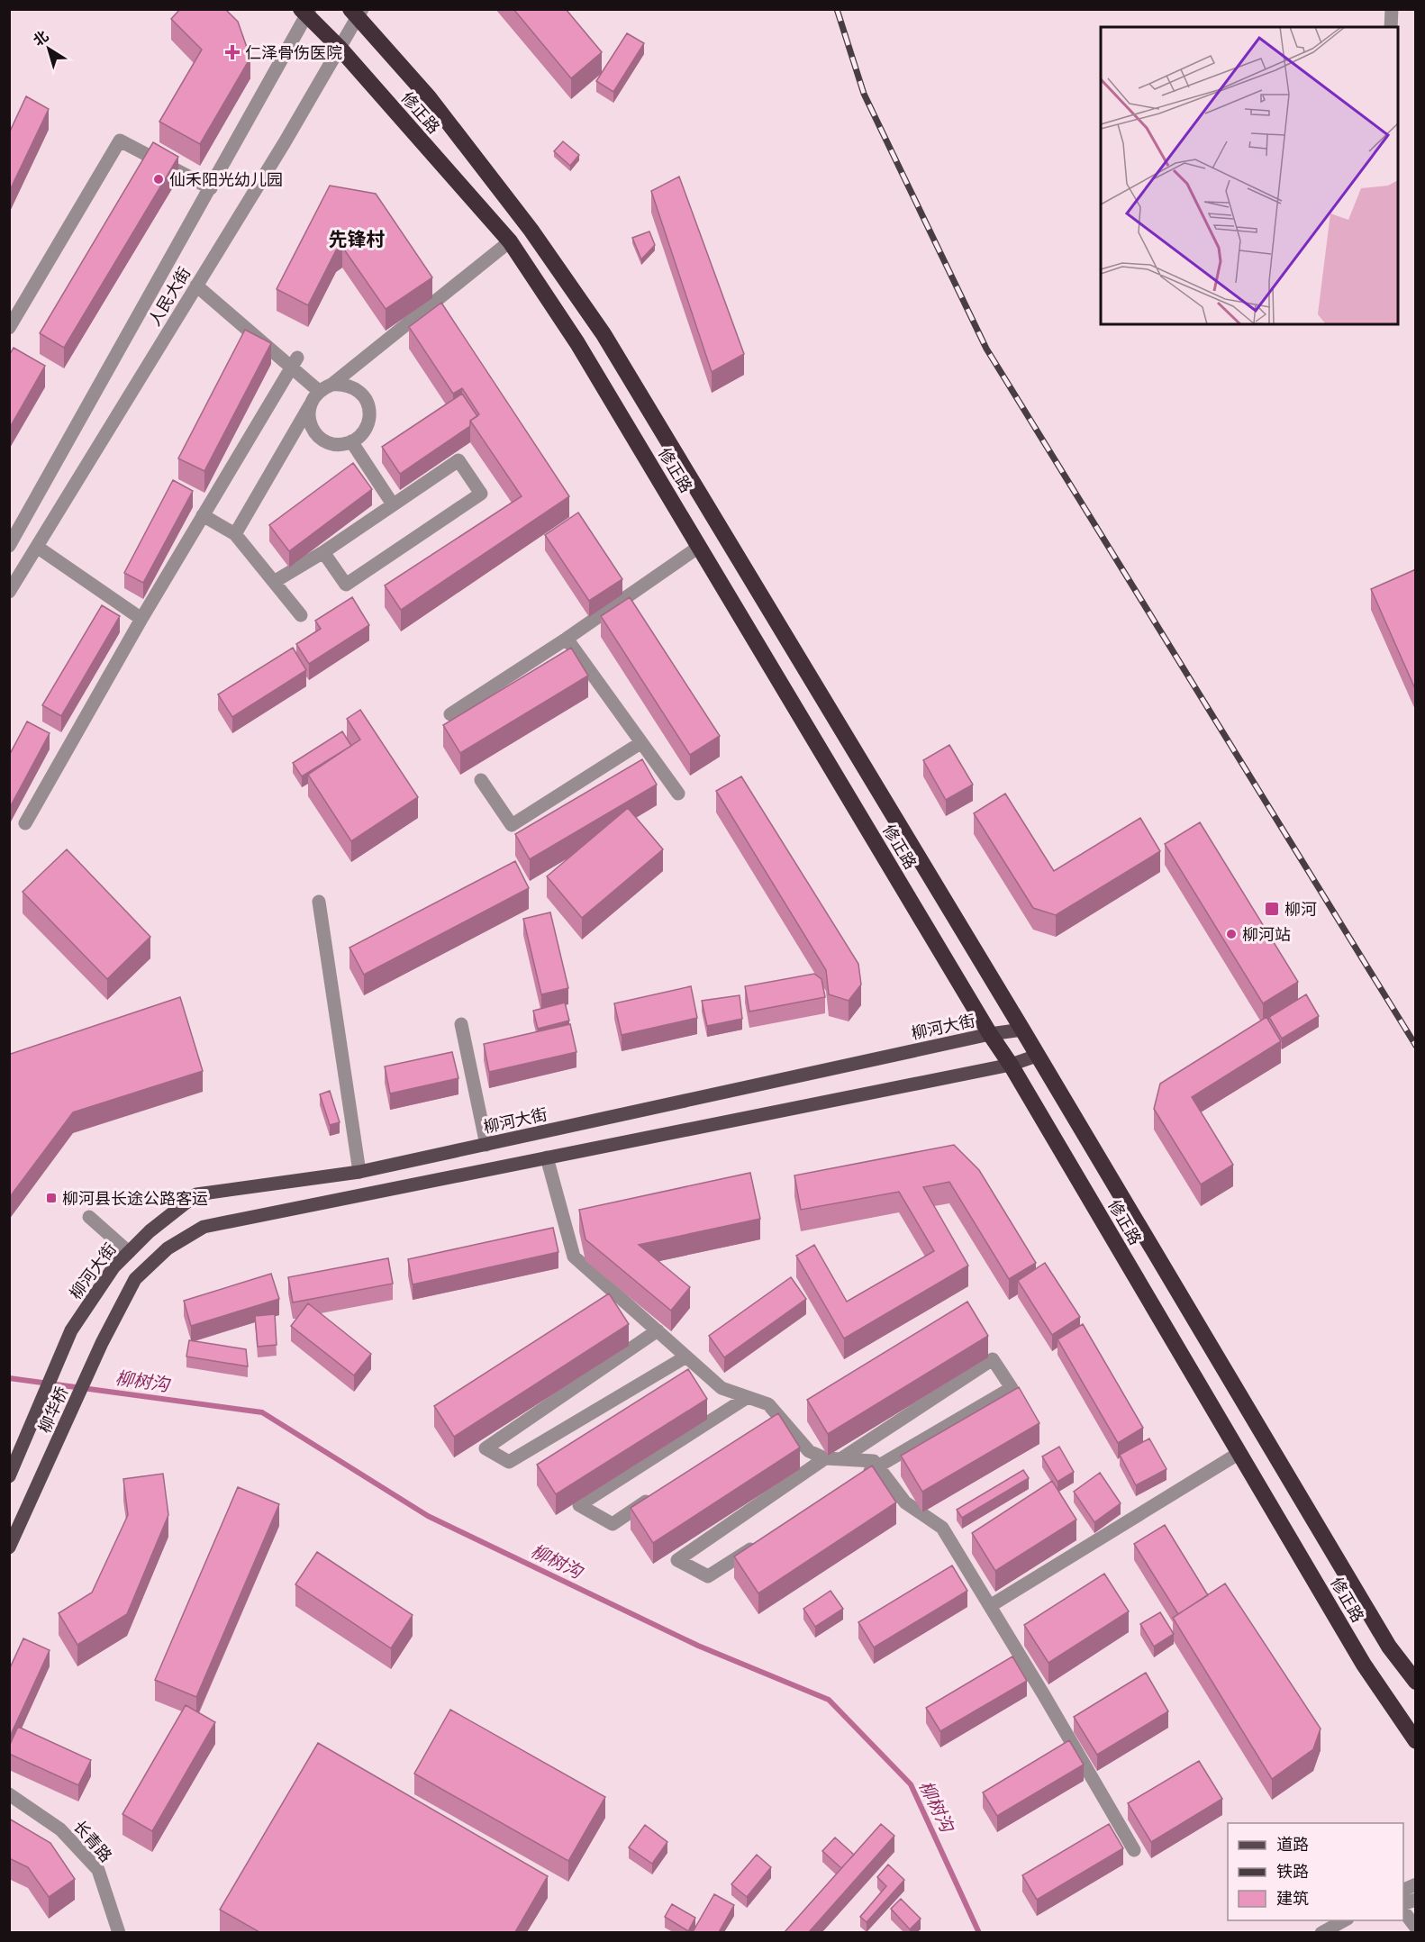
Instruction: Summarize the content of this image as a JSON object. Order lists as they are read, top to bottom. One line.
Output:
{"streets":{"highway":["修正路"],"main road":["柳河大街","柳华桥"],"street":["人民大街","长青路"]},"crossings":[["修正路","人民大街"],["修正路","柳河大街"],["柳河大街","柳华桥"]],"districts":["先锋村"],"water":["柳树沟"],"places":{"health":["仁泽骨伤医院"],"other":["仙禾阳光幼儿园","柳河站"],"transit":["柳河","柳河县长途公路客运"]},"legend":["道路","铁路","建筑"],"north":"top left"}
